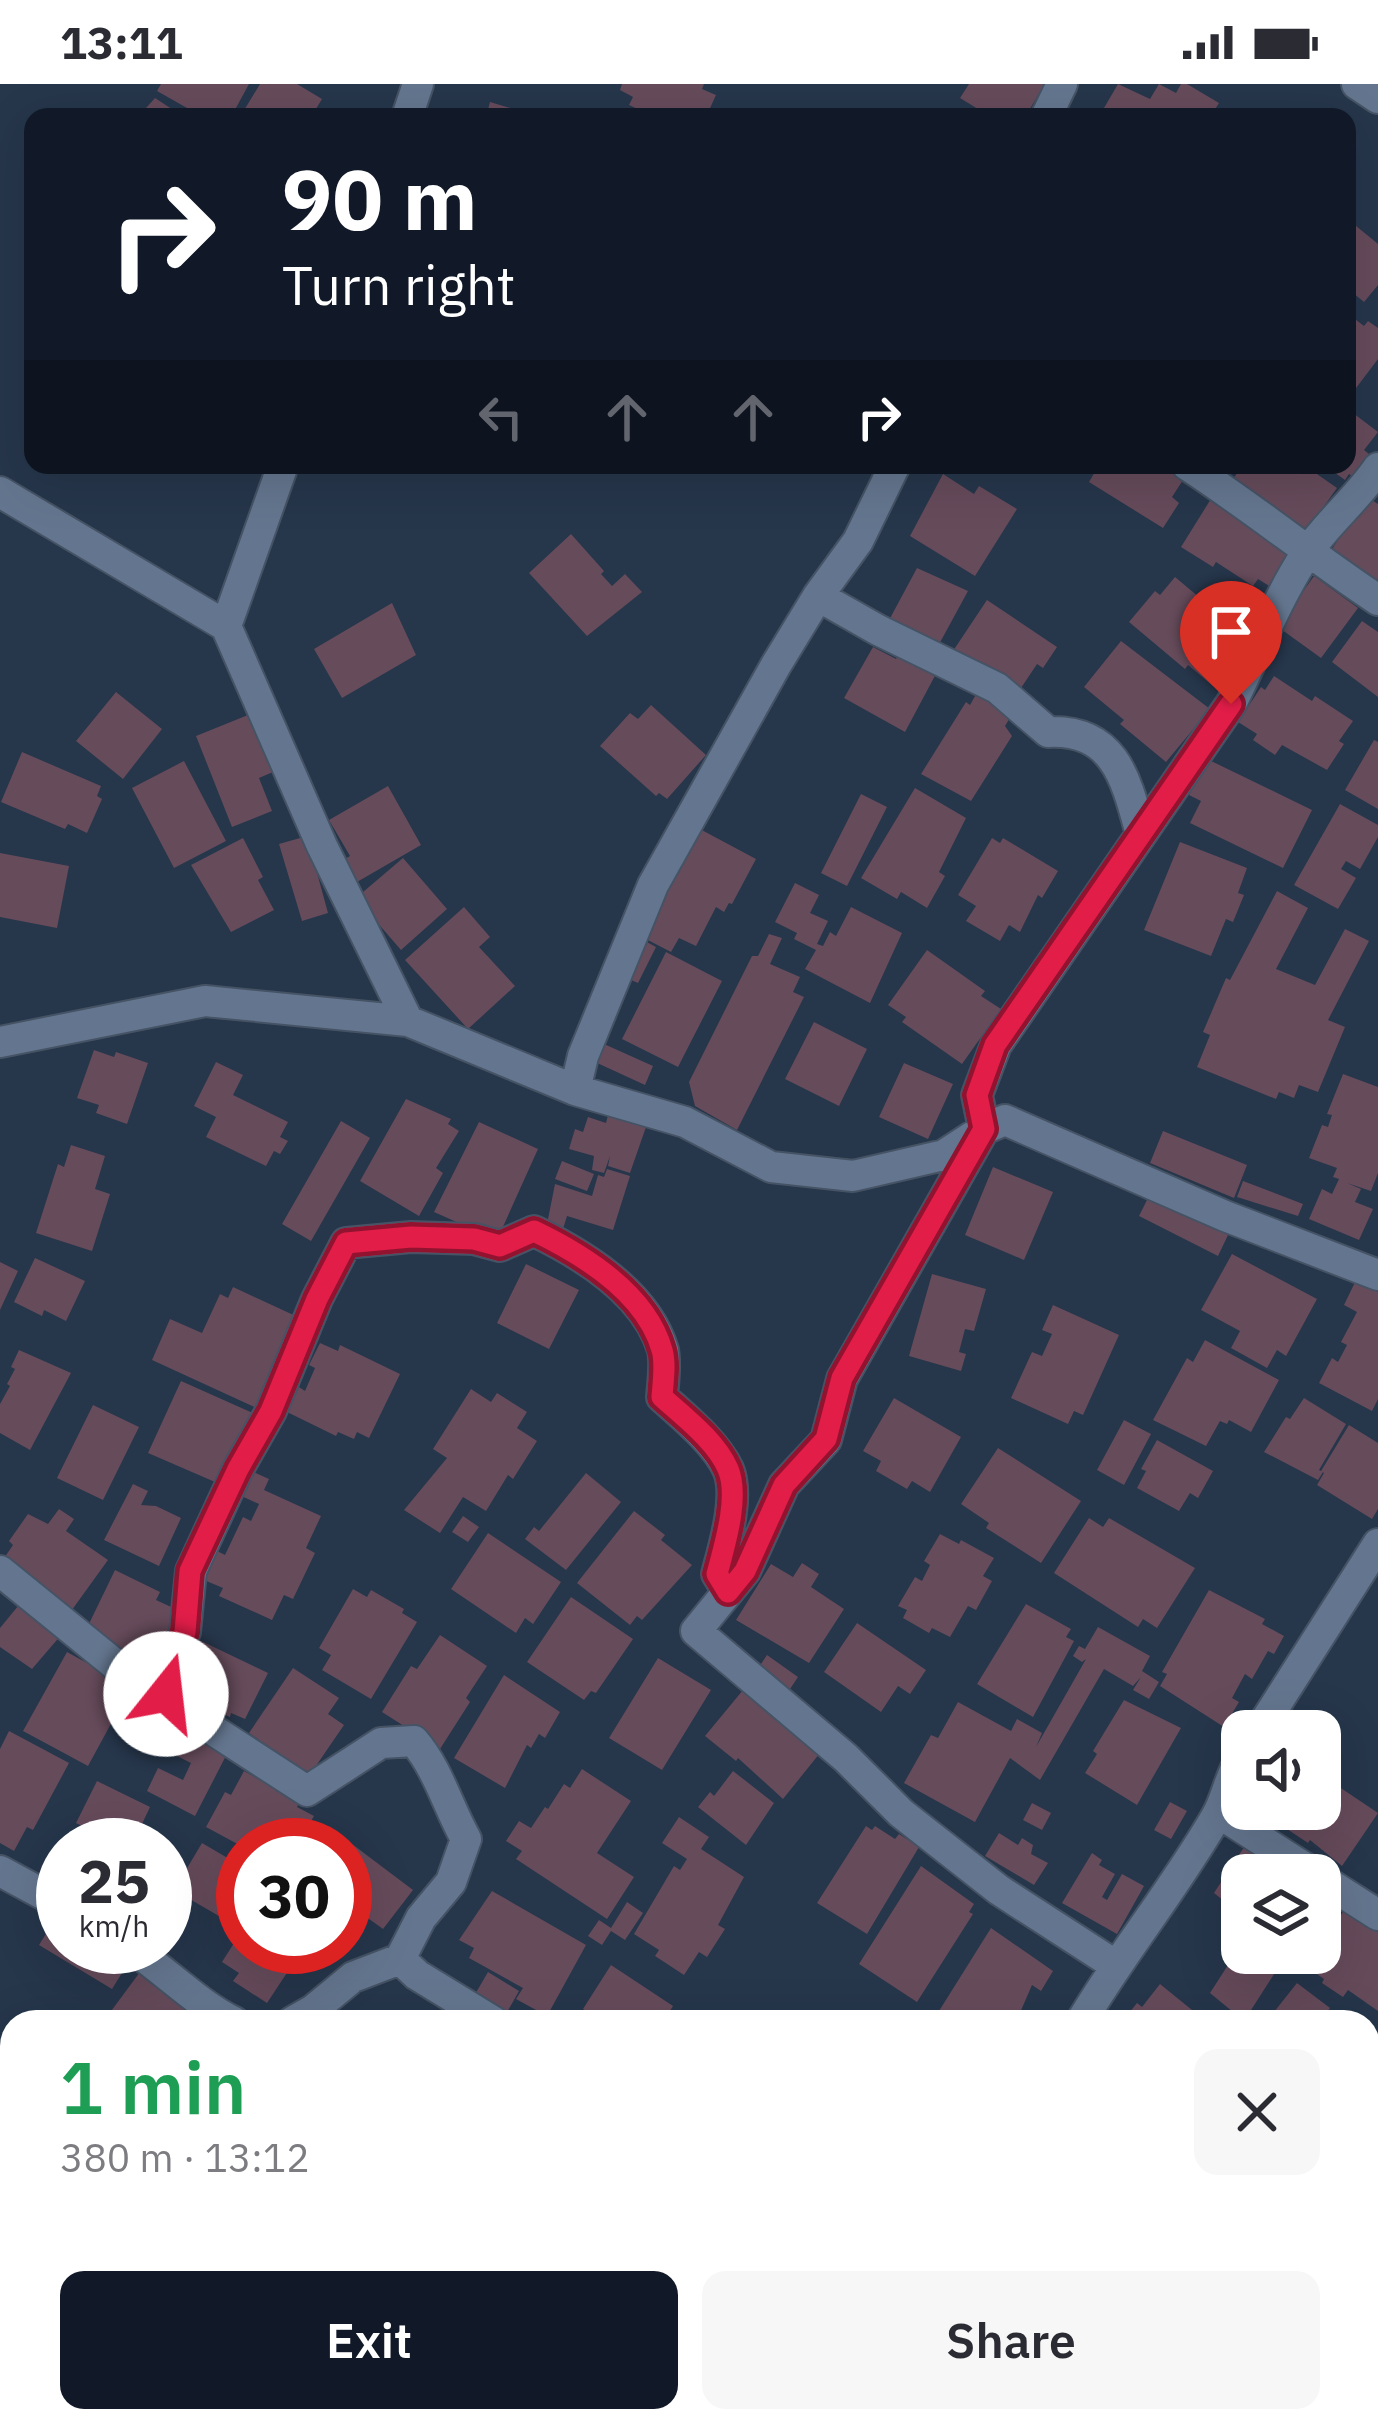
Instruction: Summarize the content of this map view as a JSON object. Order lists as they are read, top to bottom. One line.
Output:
{"page":{"status":"13:11","turn":["90 m","Turn right"],"speed":"25 km/h","limit":"30","heading":["1 min","380 m · 13:12"],"buttons":["Exit","Share"]}}
